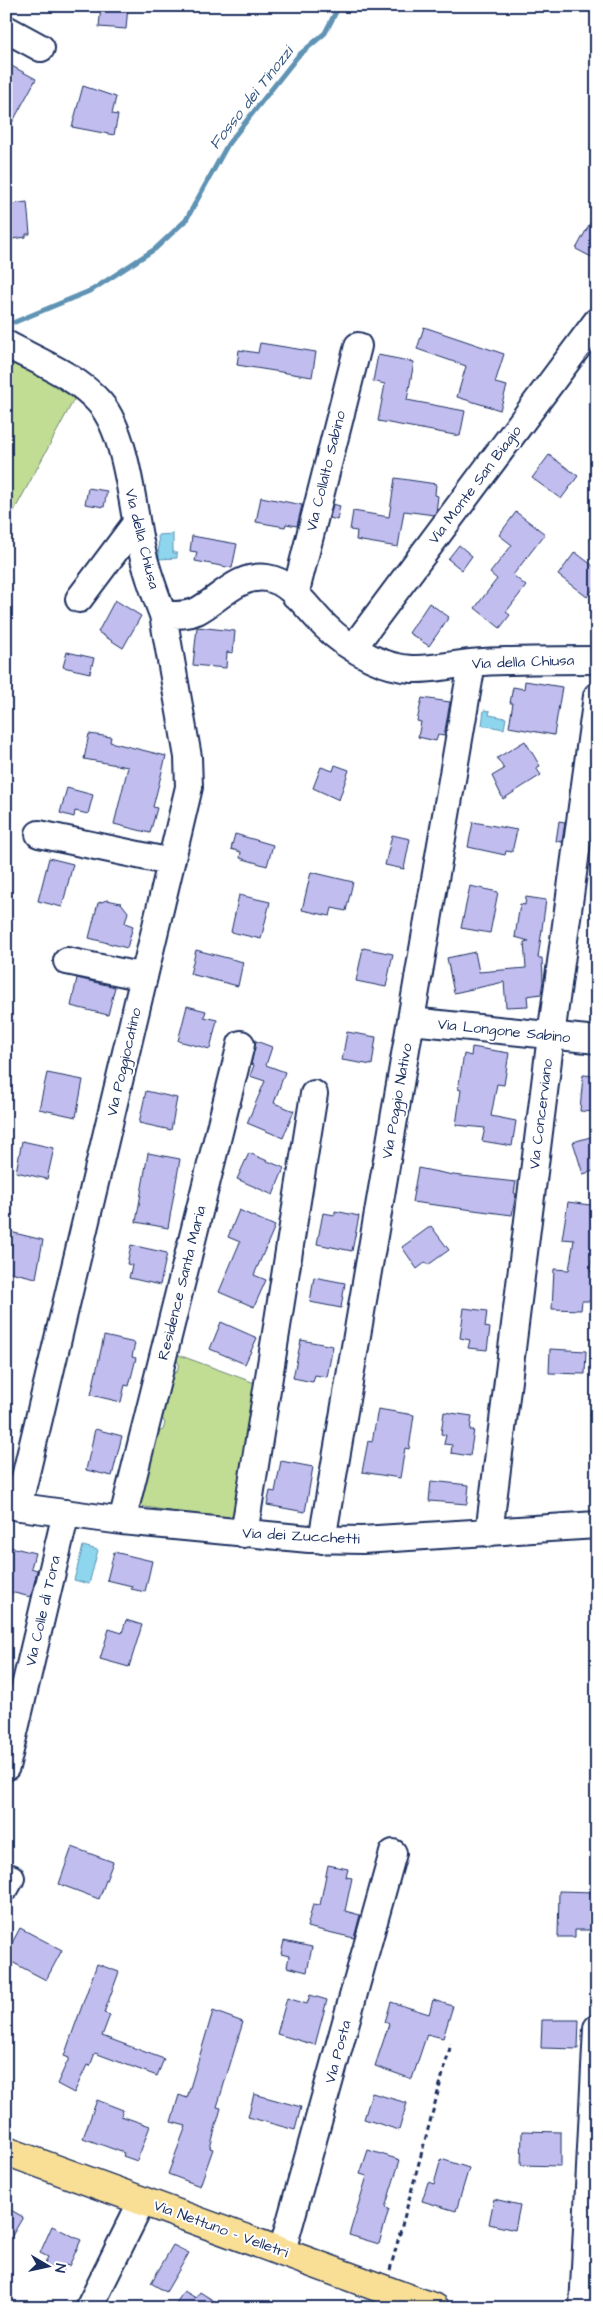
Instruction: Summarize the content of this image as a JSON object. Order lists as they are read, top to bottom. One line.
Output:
{"streets":{"main road":["Via Nettuno - Velletri"],"street":["Via Collalto Sabino","Via Monte San Biagio","Via della Chiusa","Via Longone Sabino","Via Poggiocatino","Via Poggio Nativo","Via Concerviano","Residence Santa Maria","Via dei Zucchetti","Via Colle di Tora","Via Posta"]},"crossings":[["Via Collalto Sabino","Via della Chiusa"],["Via Monte San Biagio","Via della Chiusa"],["Via della Chiusa","Via Poggiocatino"],["Via della Chiusa","Via Poggio Nativo"],["Via Longone Sabino","Via Poggio Nativo"],["Via Longone Sabino","Via Concerviano"],["Via Poggiocatino","Via dei Zucchetti"],["Via Poggio Nativo","Via dei Zucchetti"],["Via Concerviano","Via dei Zucchetti"],["Residence Santa Maria","Via dei Zucchetti"],["Via dei Zucchetti","Via Colle di Tora"],["Via Posta","Via Nettuno - Velletri"]],"water":["Fosso dei Tinozzi"],"north":"right"}
